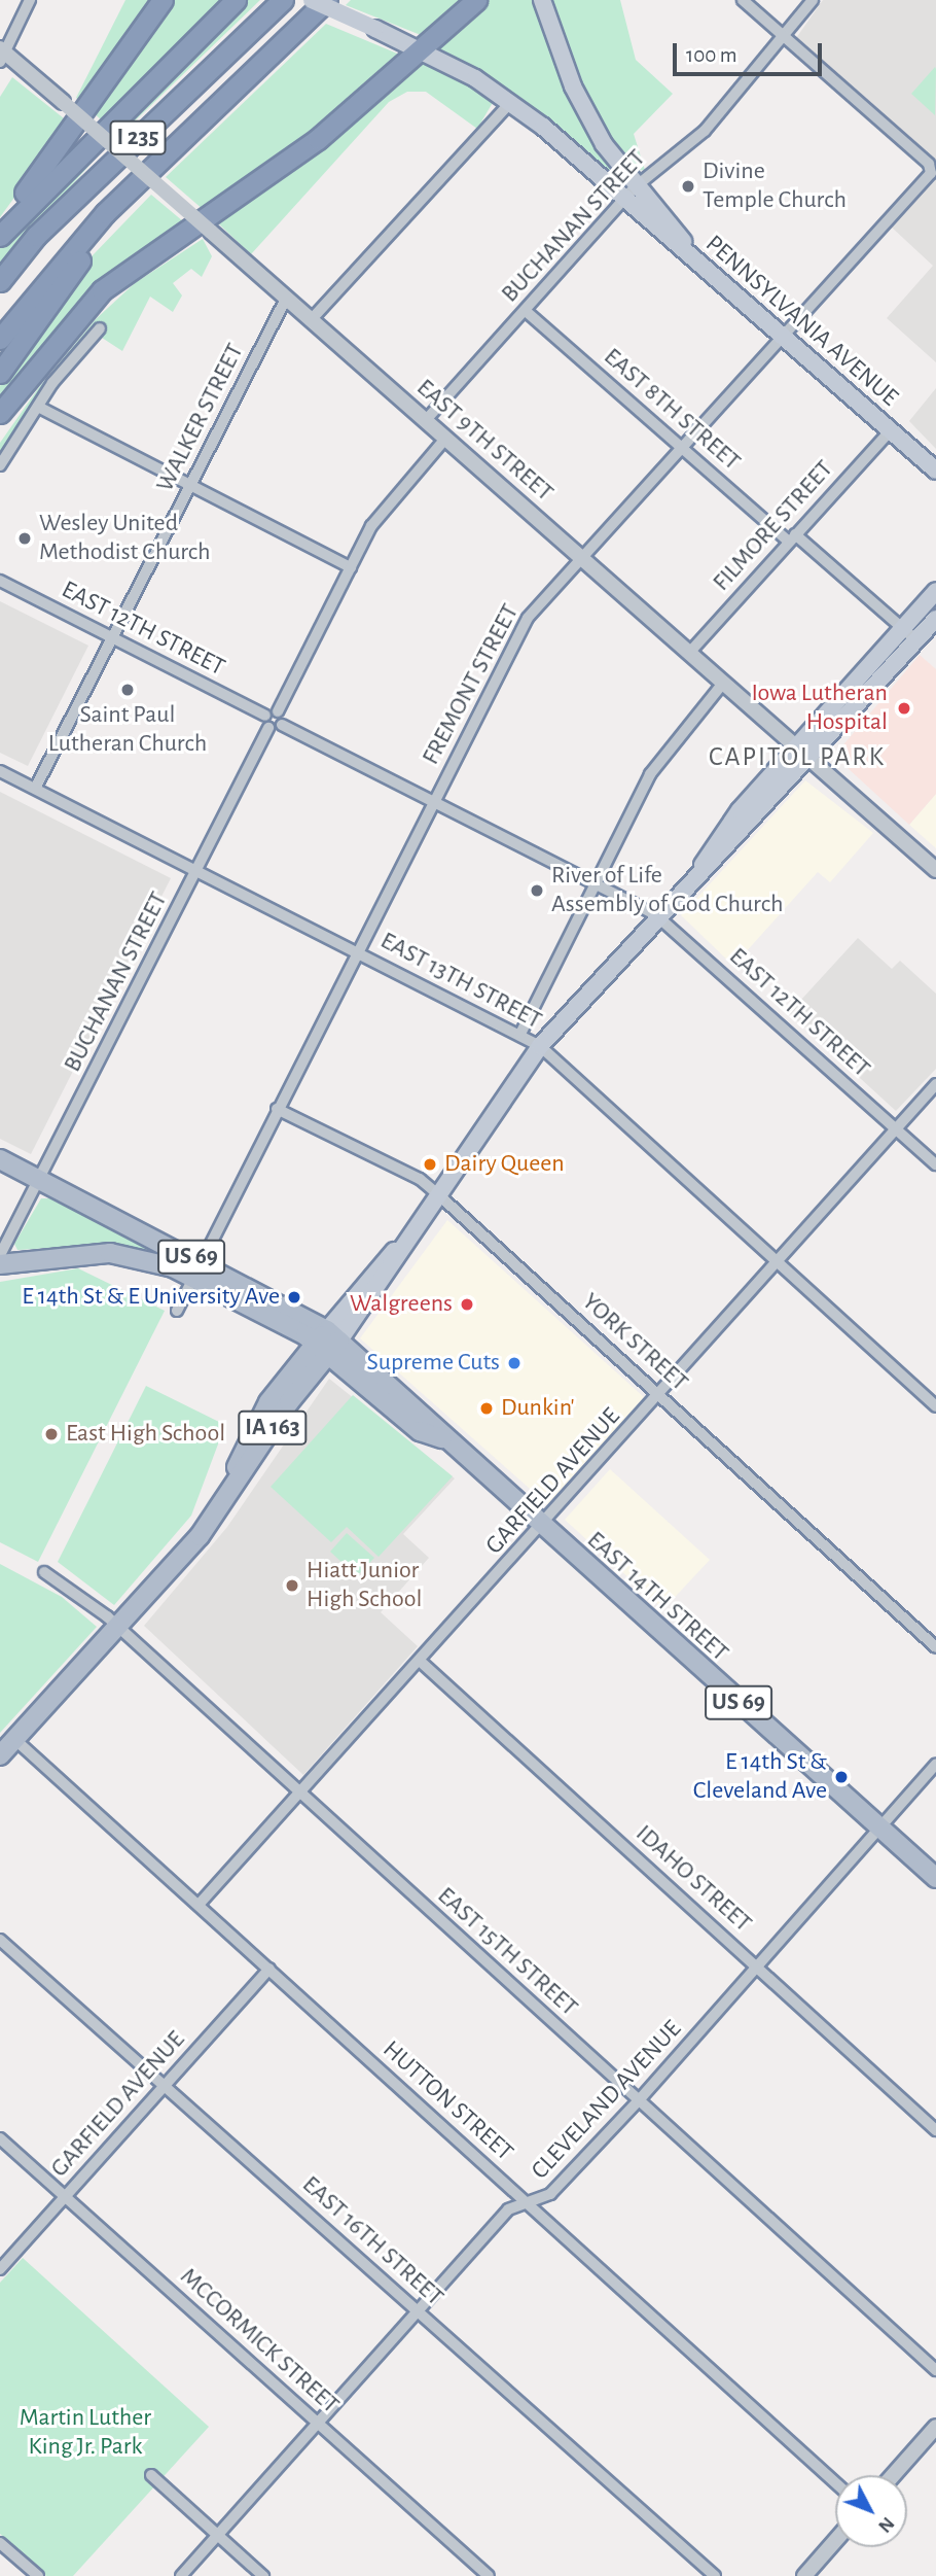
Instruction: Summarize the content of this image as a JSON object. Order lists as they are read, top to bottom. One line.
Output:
{"streets":{"highway":["I 235"],"main road":["PENNSYLVANIA AVENUE","US 69","IA 163","EAST 14TH STREET"],"street":["BUCHANAN STREET","EAST 8TH STREET","WALKER STREET","EAST 9TH STREET","FILMORE STREET","EAST 12TH STREET","FREMONT STREET","EAST 13TH STREET","YORK STREET","GARFIELD AVENUE","IDAHO STREET","EAST 15TH STREET","CLEVELAND AVENUE","HUTTON STREET","EAST 16TH STREET","MCCORMICK STREET"]},"crossings":[["BUCHANAN STREET","PENNSYLVANIA AVENUE"],["BUCHANAN STREET","EAST 8TH STREET"],["BUCHANAN STREET","EAST 9TH STREET"],["BUCHANAN STREET","EAST 12TH STREET"],["BUCHANAN STREET","FREMONT STREET"],["BUCHANAN STREET","EAST 13TH STREET"],["BUCHANAN STREET","EAST 14TH STREET"],["PENNSYLVANIA AVENUE","FILMORE STREET"],["PENNSYLVANIA AVENUE","FREMONT STREET"],["EAST 8TH STREET","FILMORE STREET"],["EAST 8TH STREET","FREMONT STREET"],["WALKER STREET","EAST 9TH STREET"],["WALKER STREET","EAST 12TH STREET"],["WALKER STREET","EAST 13TH STREET"],["EAST 9TH STREET","FILMORE STREET"],["EAST 9TH STREET","FREMONT STREET"],["EAST 12TH STREET","FREMONT STREET"],["EAST 12TH STREET","GARFIELD AVENUE"],["FREMONT STREET","EAST 13TH STREET"],["FREMONT STREET","US 69"],["FREMONT STREET","YORK STREET"],["FREMONT STREET","EAST 14TH STREET"],["EAST 13TH STREET","GARFIELD AVENUE"],["US 69","EAST 14TH STREET"],["YORK STREET","GARFIELD AVENUE"],["IA 163","EAST 14TH STREET"],["IA 163","EAST 15TH STREET"],["IA 163","HUTTON STREET"],["GARFIELD AVENUE","EAST 14TH STREET"],["GARFIELD AVENUE","IDAHO STREET"],["GARFIELD AVENUE","EAST 15TH STREET"],["GARFIELD AVENUE","HUTTON STREET"],["GARFIELD AVENUE","EAST 16TH STREET"],["GARFIELD AVENUE","MCCORMICK STREET"],["EAST 14TH STREET","CLEVELAND AVENUE"],["IDAHO STREET","CLEVELAND AVENUE"],["EAST 15TH STREET","CLEVELAND AVENUE"],["CLEVELAND AVENUE","HUTTON STREET"],["CLEVELAND AVENUE","EAST 16TH STREET"],["CLEVELAND AVENUE","MCCORMICK STREET"]],"districts":["CAPITOL PARK"],"parks":["Martin Luther King Jr. Park"],"places":["Divine Temple Church","Wesley United Methodist Church","Saint Paul Lutheran Church","Iowa Lutheran Hospital","River of Life Assembly of God Church","Dairy Queen","E 14th St & E University Ave","Walgreens","Supreme Cuts","Dunkin'","East High School","Hiatt Junior High School","E 14th St & Cleveland Ave"],"scale_bar":"100 m","north":"bottom right"}
